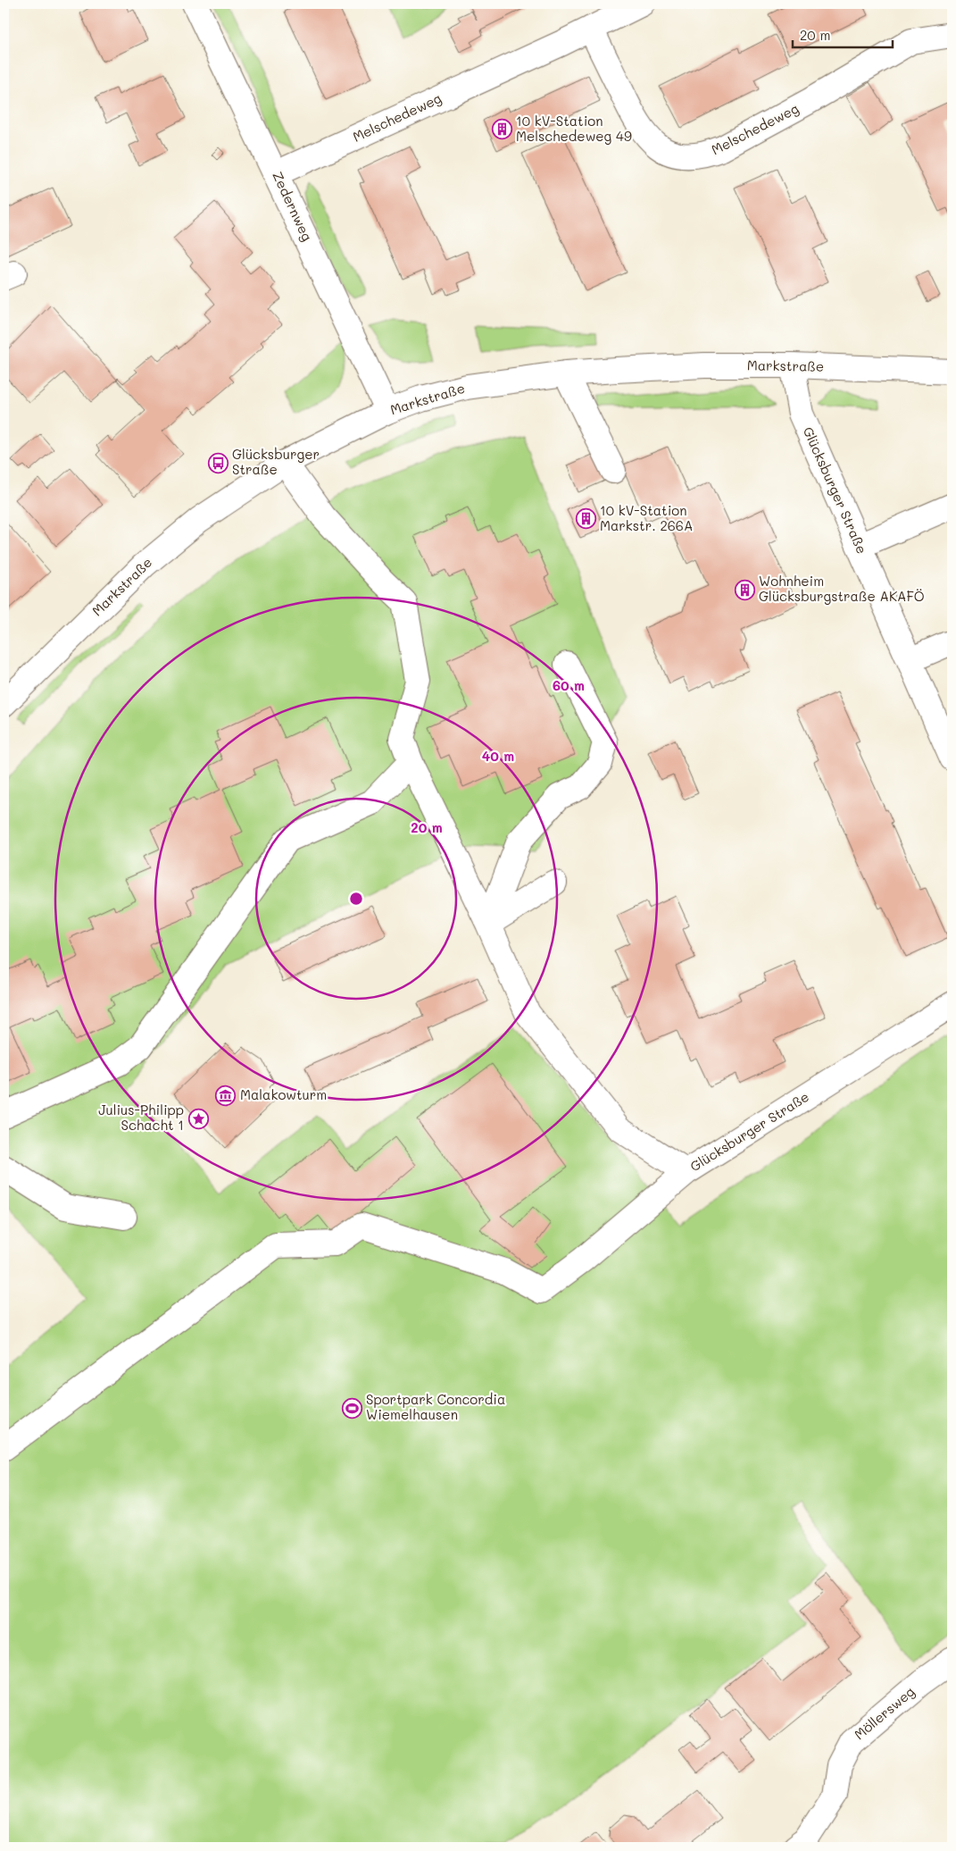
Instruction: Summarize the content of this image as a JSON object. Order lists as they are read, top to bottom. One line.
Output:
{"streets":{"street":["Melschedeweg","Zedernweg","Markstraße","Glücksburger Straße","Möllersweg"]},"crossings":[["Melschedeweg","Zedernweg"],["Zedernweg","Markstraße"],["Markstraße","Glücksburger Straße"]],"places":{"building":["10 kV-Station Melschedeweg 49","10 kV-Station Markstr. 266A","Wohnheim Glücksburgstraße AKAFÖ"],"bus stop":["Glücksburger Straße"],"museum":["Malakowturm"],"place":["Julius-Philipp Schacht 1"],"sports":["Sportpark Concordia Wiemelhausen"]},"scale_bar":"20 m","rings":["60 m","40 m","20 m"]}
